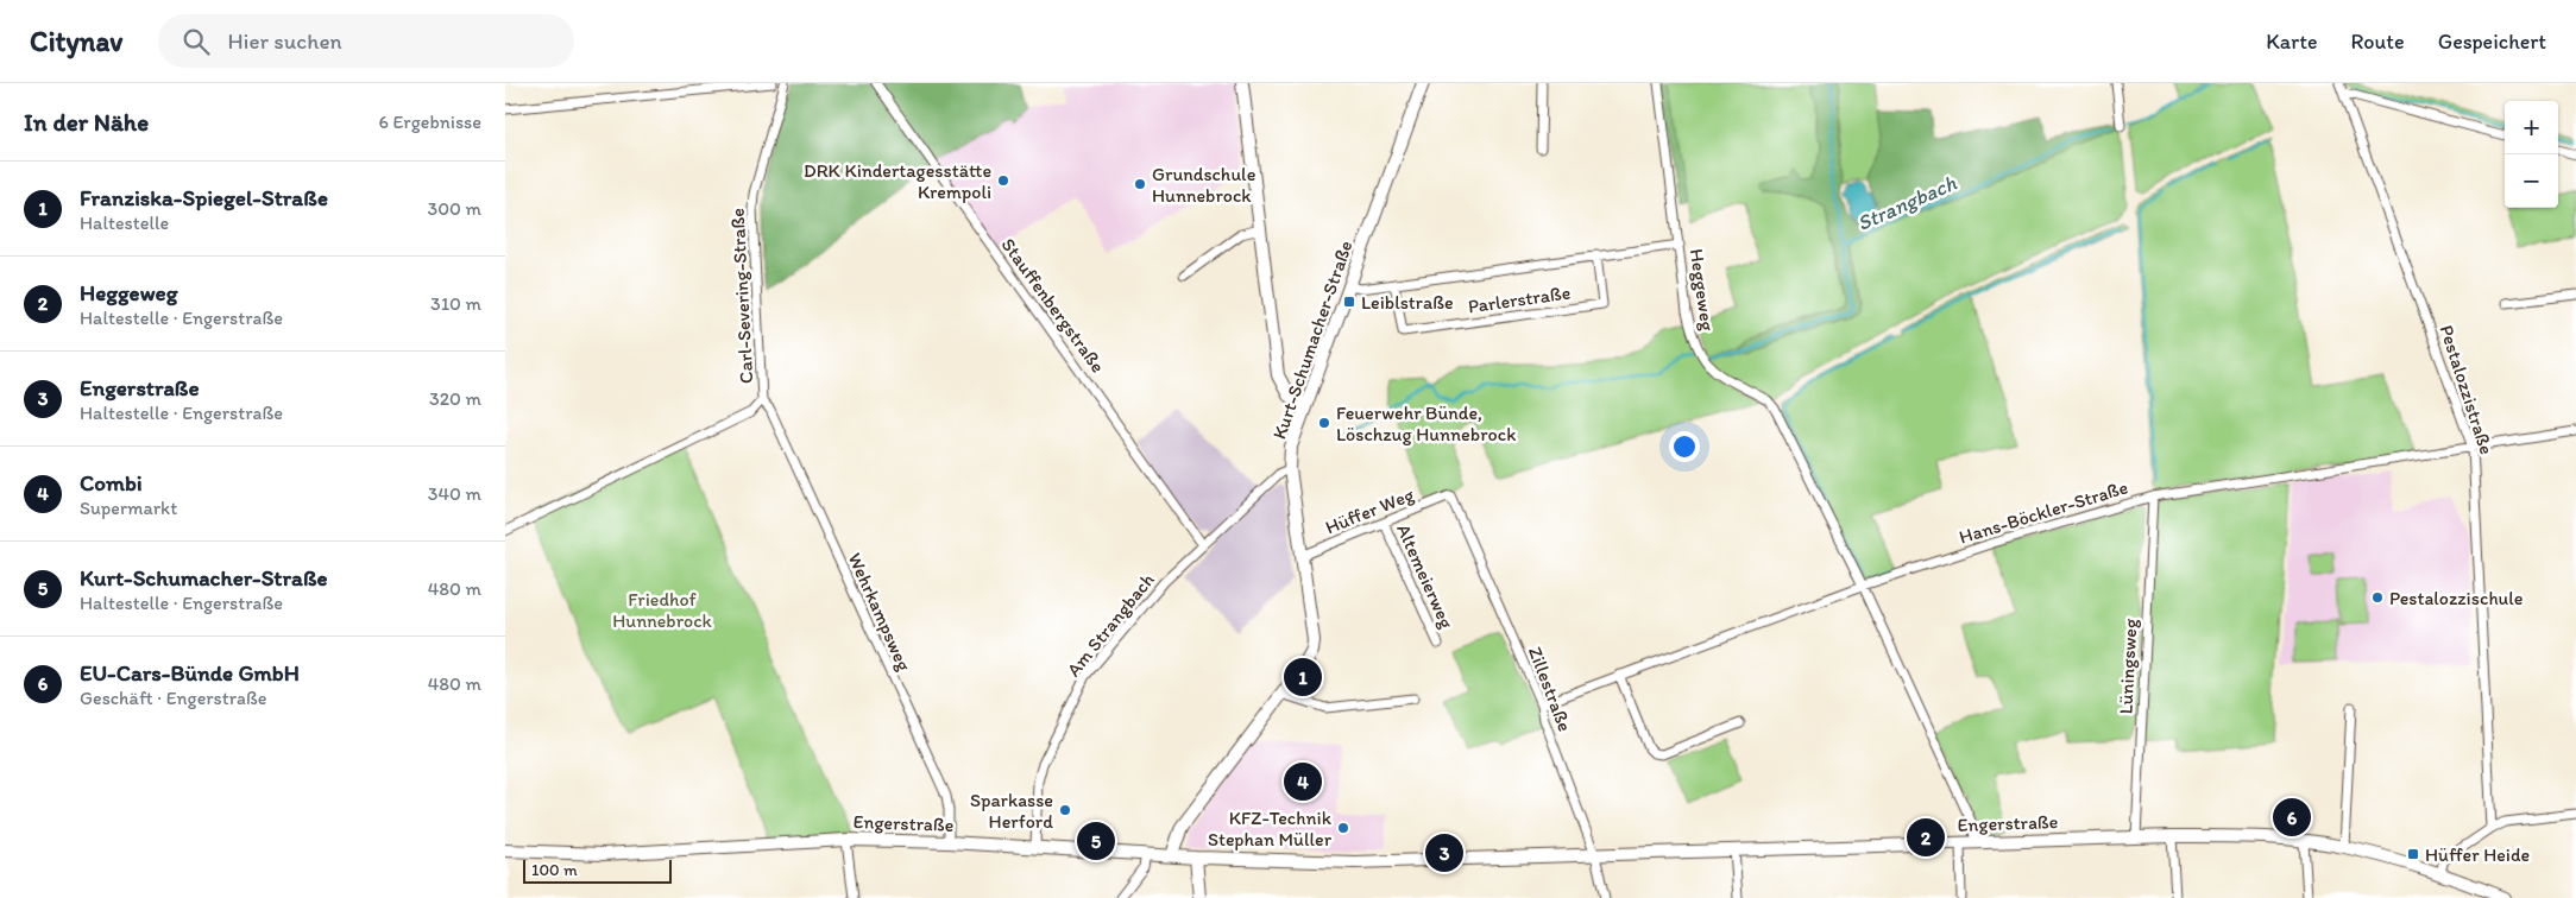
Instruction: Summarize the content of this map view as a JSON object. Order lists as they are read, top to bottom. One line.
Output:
{"streets":{"main road":["Kurt-Schumacher-Straße","Engerstraße"],"street":["Heggeweg","Carl-Severing-Straße","Parlerstraße","Stauffenbergstraße","Pestalozzistraße","Hüffer Weg","Hans-Böckler-Straße","Altemeierweg","Wehrkampsweg","Am Strangbach","Lüningsweg","Zillestraße"]},"crossings":[["Heggeweg","Hans-Böckler-Straße"],["Heggeweg","Engerstraße"],["Carl-Severing-Straße","Wehrkampsweg"],["Stauffenbergstraße","Am Strangbach"],["Kurt-Schumacher-Straße","Hüffer Weg"],["Kurt-Schumacher-Straße","Am Strangbach"],["Kurt-Schumacher-Straße","Engerstraße"],["Pestalozzistraße","Hans-Böckler-Straße"],["Hüffer Weg","Altemeierweg"],["Hüffer Weg","Zillestraße"],["Hans-Böckler-Straße","Lüningsweg"],["Hans-Böckler-Straße","Zillestraße"],["Wehrkampsweg","Engerstraße"],["Am Strangbach","Engerstraße"],["Lüningsweg","Engerstraße"],["Zillestraße","Engerstraße"]],"water":["Strangbach"],"parks":["Friedhof Hunnebrock"],"places":{"other":["DRK Kindertagesstätte Krempoli","Grundschule Hunnebrock","Feuerwehr Bünde, Löschzug Hunnebrock","Pestalozzischule","Sparkasse Herford","KFZ-Technik Stephan Müller"],"transit":["Leiblstraße","Hüffer Heide"]},"scale_bar":"100 m","page":{"header":"Citynav","search":"Hier suchen","nav":["Karte","Route","Gespeichert"],"heading":["In der Nähe","6 Ergebnisse"],"map_buttons":["+","−"],"list":[{"mark":"1","name":"Franziska-Spiegel-Straße","note":"Haltestelle","value":"300 m"},{"mark":"2","name":"Heggeweg","note":"Haltestelle · Engerstraße","value":"310 m"},{"mark":"3","name":"Engerstraße","note":"Haltestelle · Engerstraße","value":"320 m"},{"mark":"4","name":"Combi","note":"Supermarkt","value":"340 m"},{"mark":"5","name":"Kurt-Schumacher-Straße","note":"Haltestelle · Engerstraße","value":"480 m"},{"mark":"6","name":"EU-Cars-Bünde GmbH","note":"Geschäft · Engerstraße","value":"480 m"}],"pins":["1","4","6","2","5","3"],"scale":"100 m"}}
